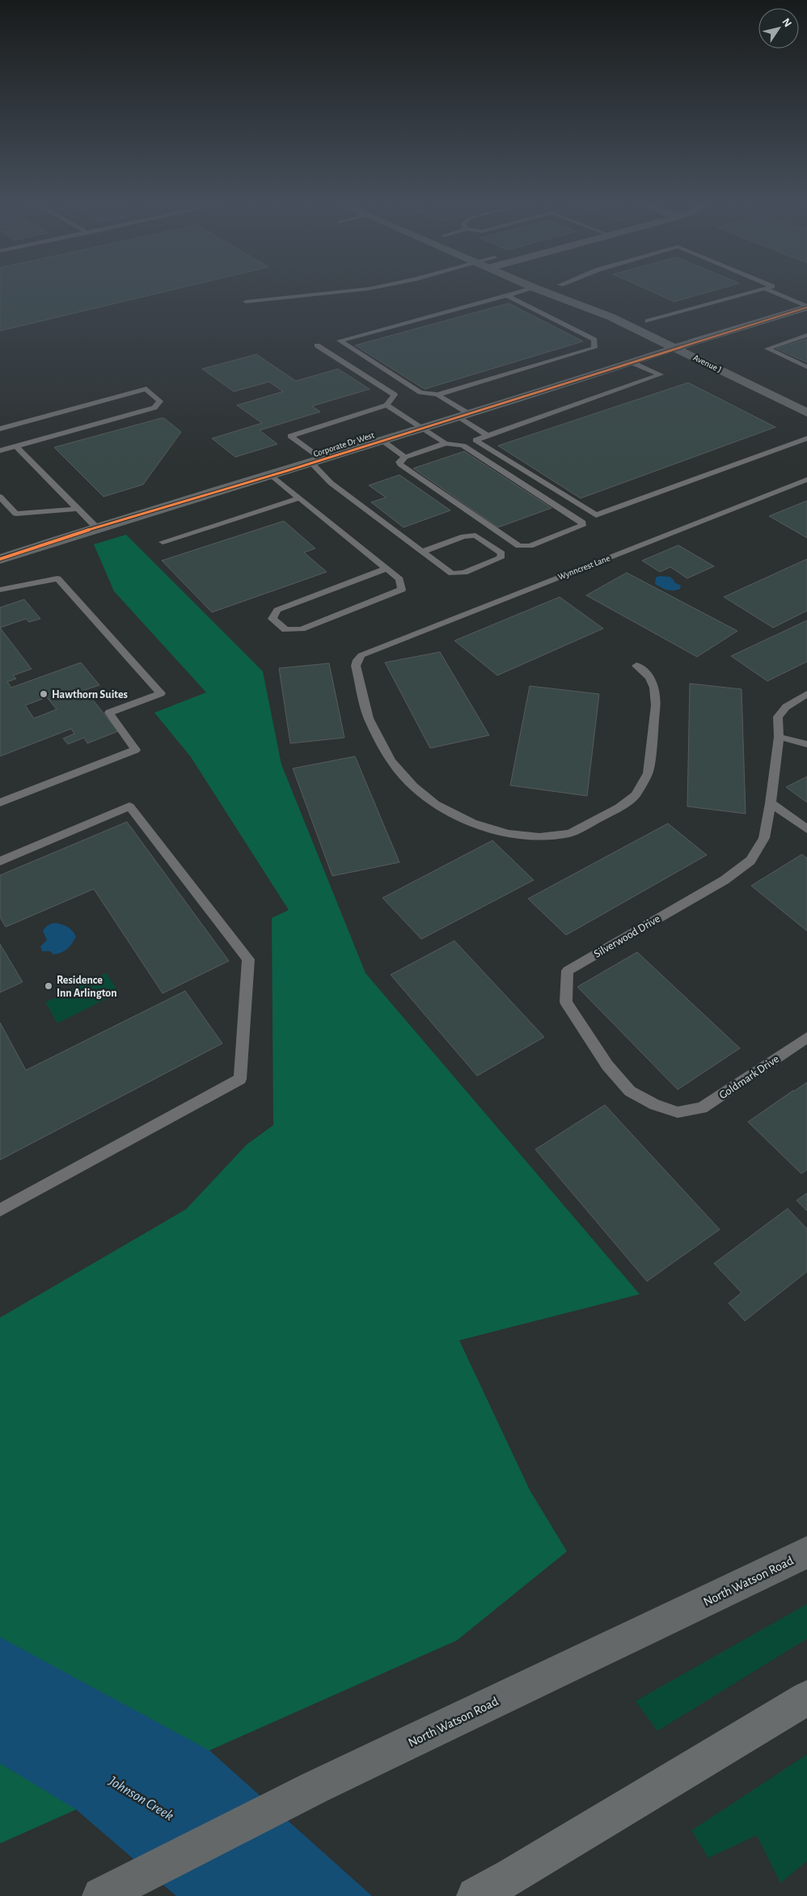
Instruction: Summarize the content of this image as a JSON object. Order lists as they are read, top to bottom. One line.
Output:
{"streets":{"street":["Avenue J","Corporate Dr West","North Watson Road"],"lane":["Wynncrest Lane","Silverwood Drive","Goldmark Drive"]},"crossings":[["Avenue J","Corporate Dr West"],["Silverwood Drive","Goldmark Drive"]],"water":["Johnson Creek"],"places":["Hawthorn Suites","Residence Inn Arlington"],"north":"top right"}
